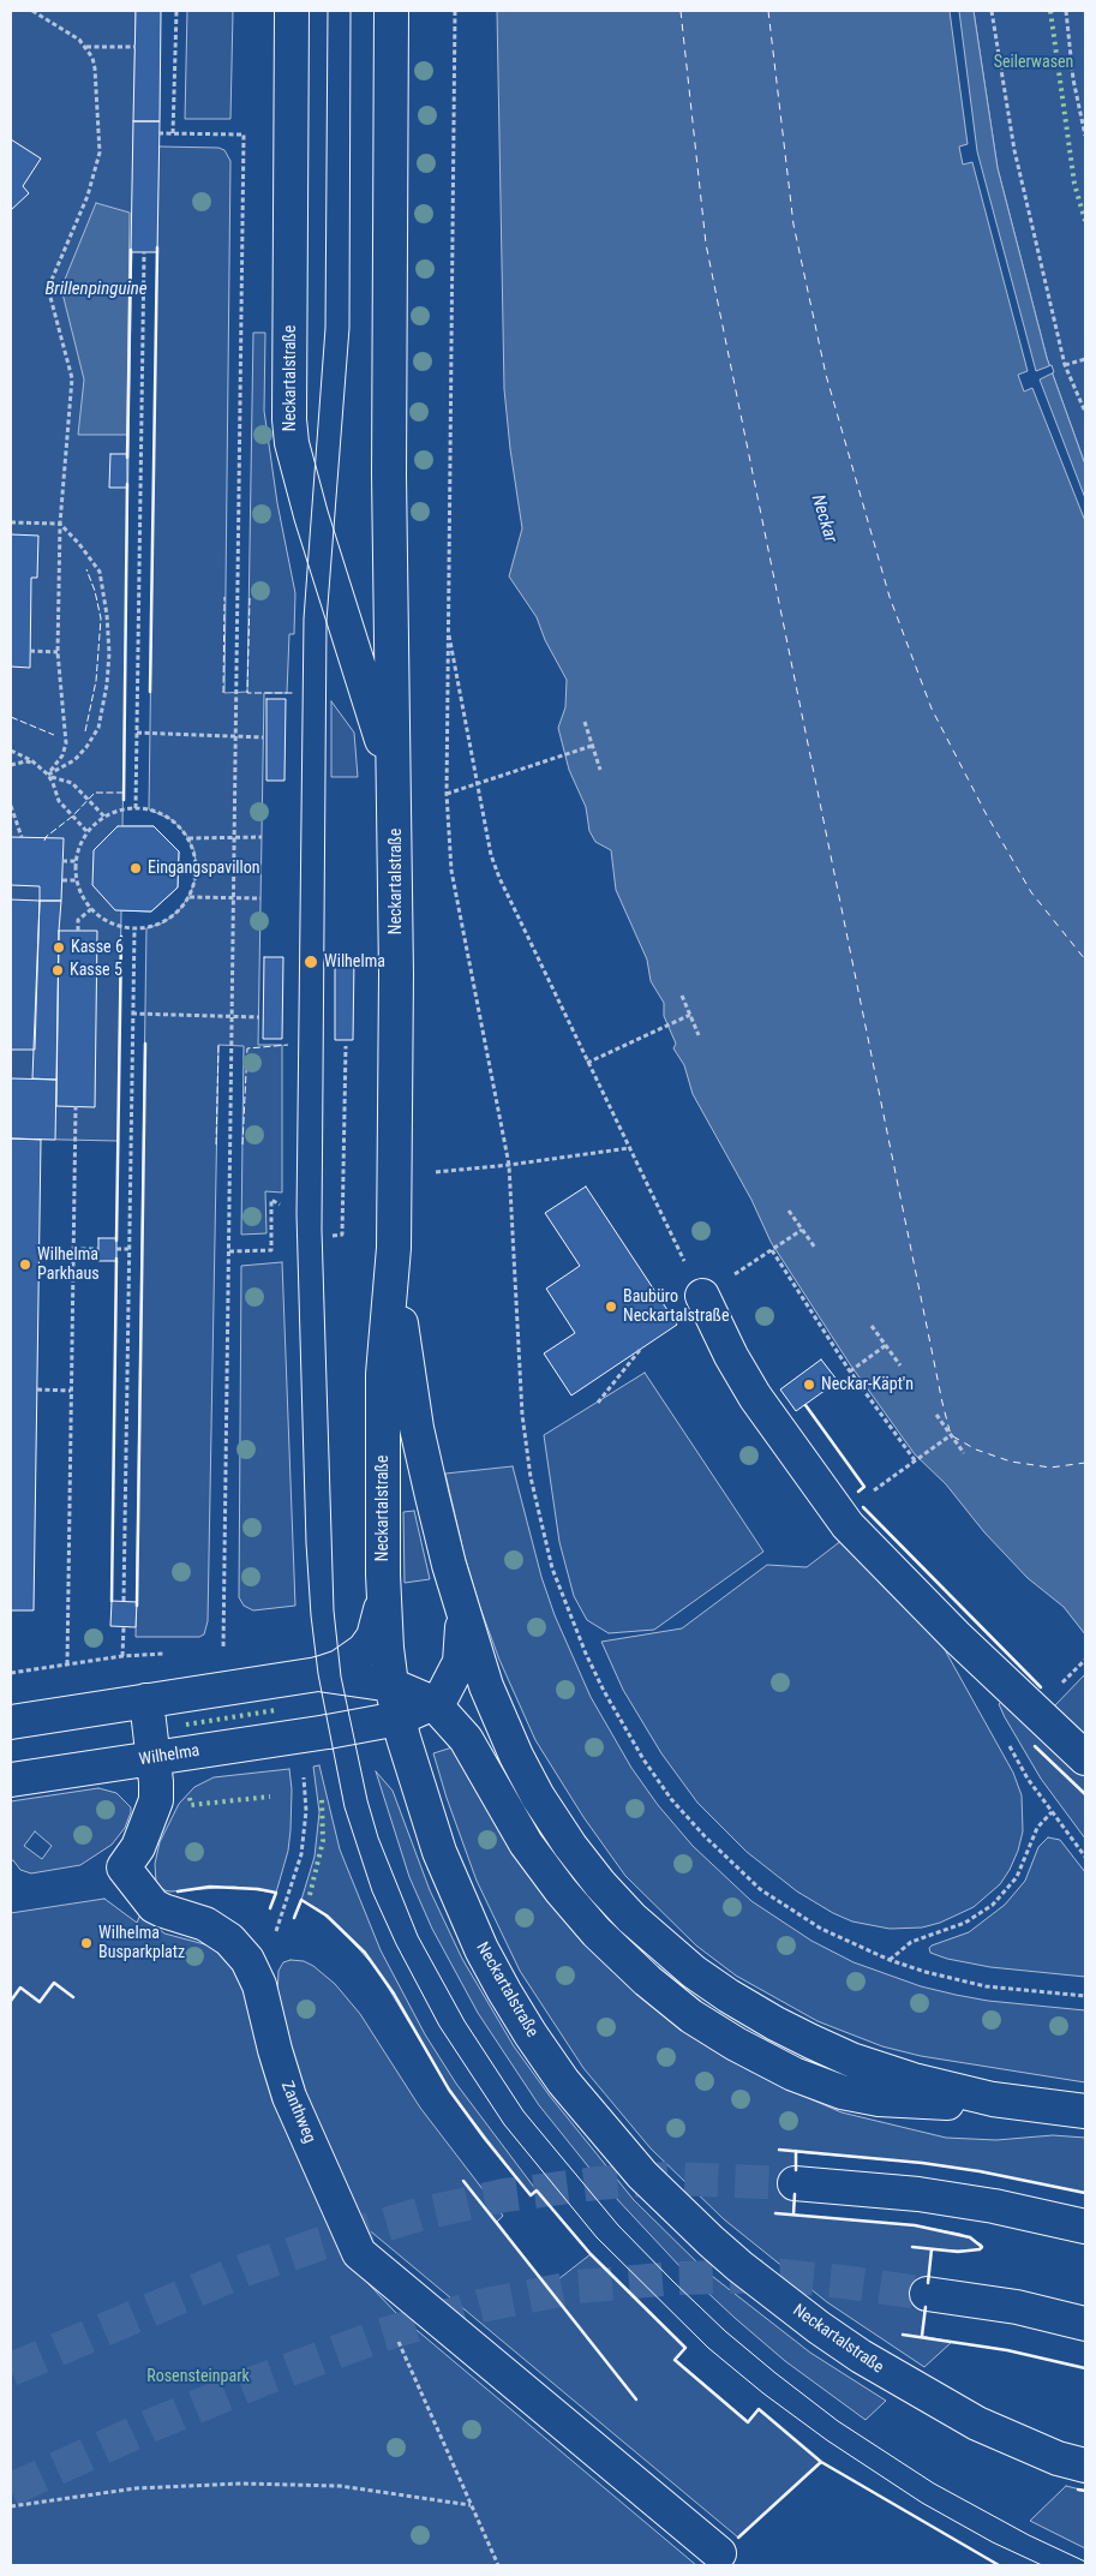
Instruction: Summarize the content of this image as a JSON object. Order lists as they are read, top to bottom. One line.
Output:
{"streets":{"main road":["Neckartalstraße","Wilhelma","Zanthweg"]},"crossings":[["Neckartalstraße","Wilhelma"],["Wilhelma","Zanthweg"]],"water":["Brillenpinguine","Neckar"],"parks":["Seilerwasen","Rosensteinpark"],"places":["Eingangspavillon","Kasse 6","Wilhelma","Kasse 5","Wilhelma Parkhaus","Baubüro Neckartalstraße","Neckar-Käpt'n","Wilhelma Busparkplatz"]}
